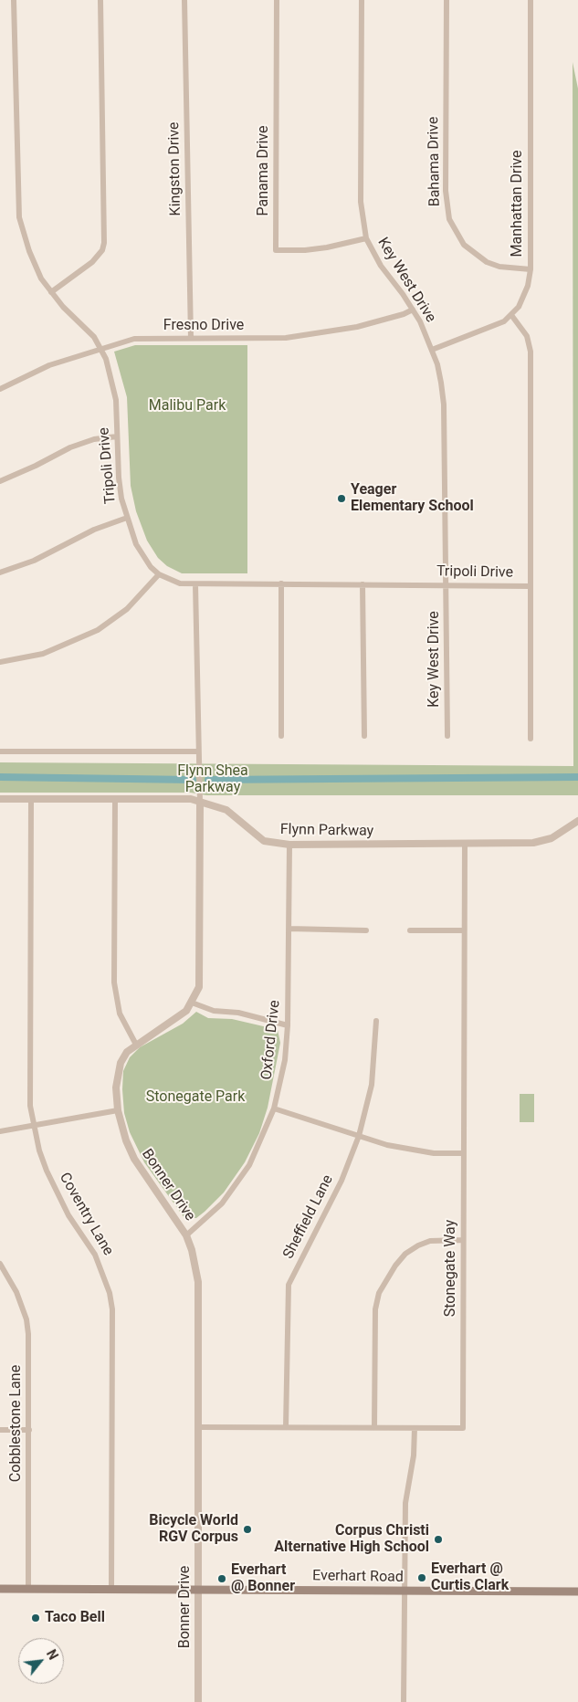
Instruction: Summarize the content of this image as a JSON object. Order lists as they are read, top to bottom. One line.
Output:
{"streets":{"main road":["Everhart Road"],"street":["Bahama Drive","Kingston Drive","Panama Drive","Manhattan Drive","Key West Drive","Fresno Drive","Tripoli Drive","Flynn Parkway","Oxford Drive","Bonner Drive","Coventry Lane","Sheffield Lane","Stonegate Way","Cobblestone Lane"]},"crossings":[["Bahama Drive","Manhattan Drive"],["Kingston Drive","Fresno Drive"],["Panama Drive","Key West Drive"],["Manhattan Drive","Key West Drive"],["Key West Drive","Fresno Drive"],["Key West Drive","Tripoli Drive"],["Fresno Drive","Tripoli Drive"],["Flynn Parkway","Oxford Drive"],["Flynn Parkway","Bonner Drive"],["Flynn Parkway","Coventry Lane"],["Flynn Parkway","Stonegate Way"],["Oxford Drive","Bonner Drive"],["Bonner Drive","Stonegate Way"],["Bonner Drive","Everhart Road"],["Coventry Lane","Everhart Road"],["Sheffield Lane","Stonegate Way"],["Cobblestone Lane","Everhart Road"]],"parks":["Malibu Park","Flynn Shea Parkway","Stonegate Park"],"places":["Yeager Elementary School","Bicycle World RGV Corpus","Corpus Christi Alternative High School","Everhart @ Curtis Clark","Everhart @ Bonner","Taco Bell"],"north":"top right"}
